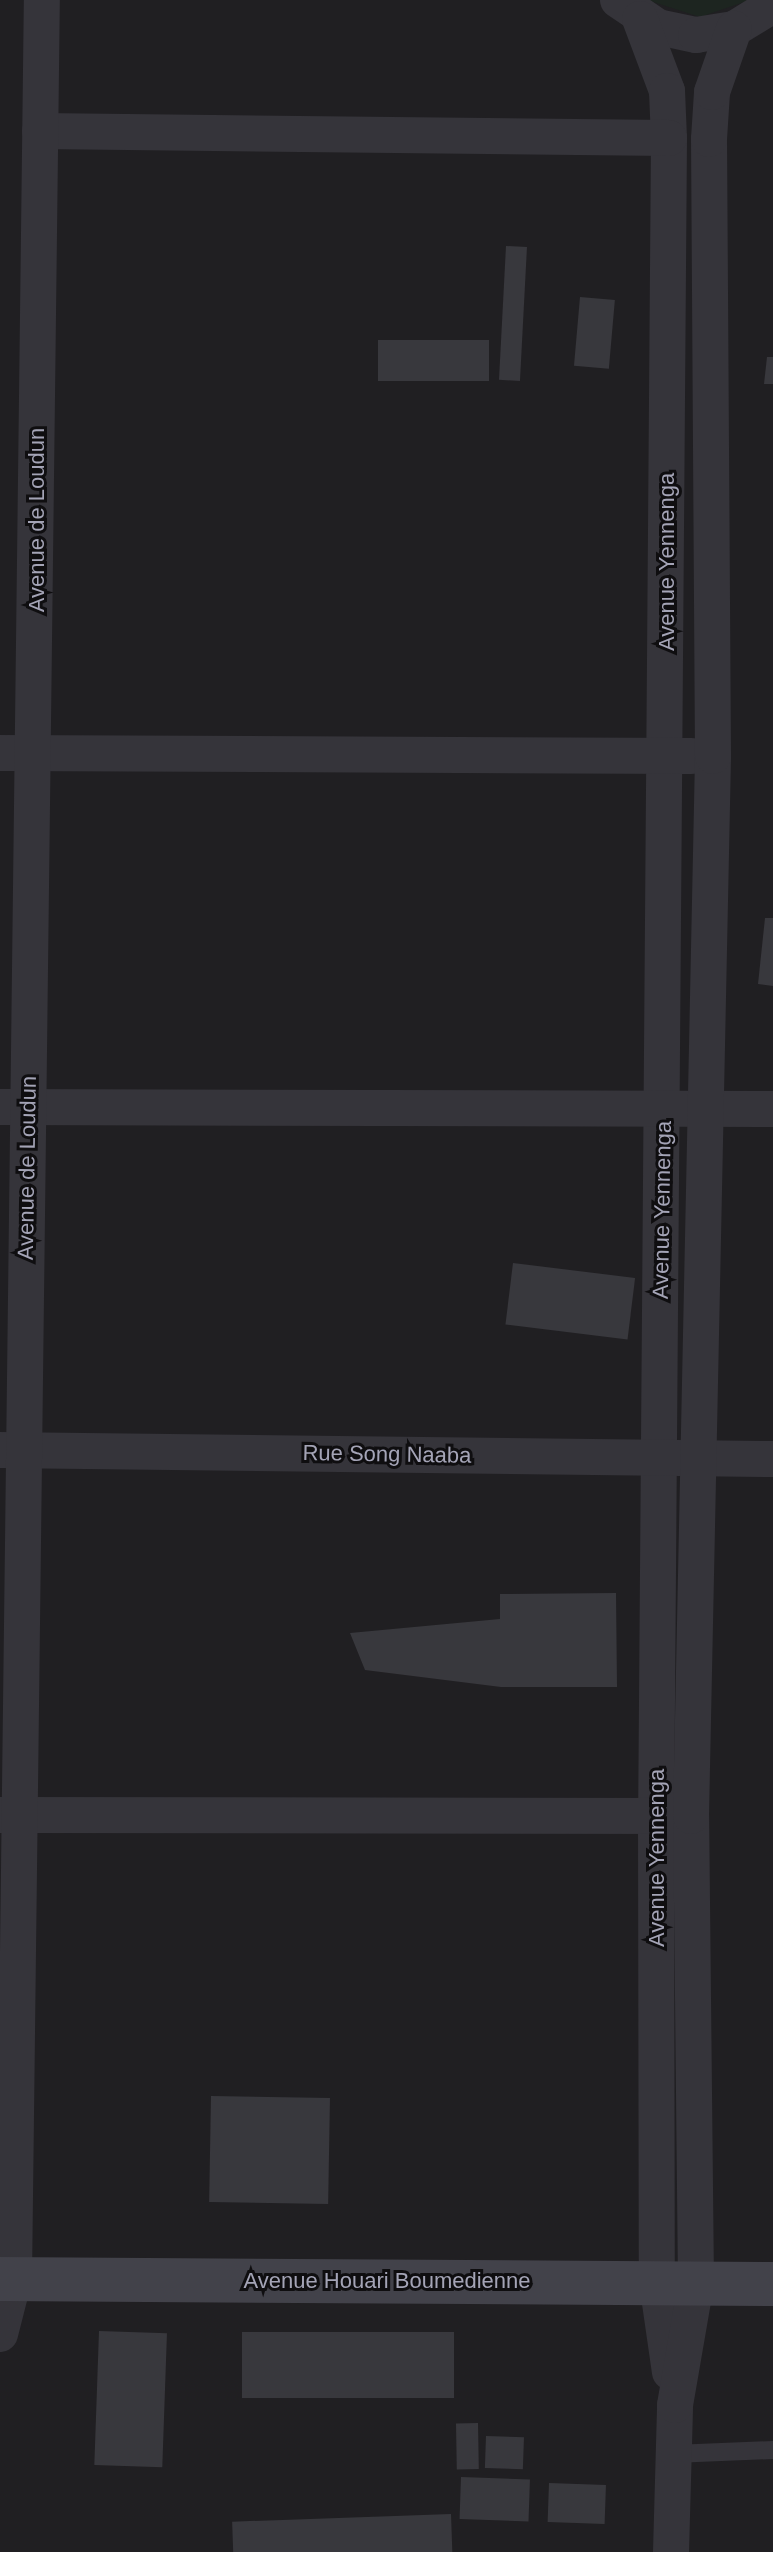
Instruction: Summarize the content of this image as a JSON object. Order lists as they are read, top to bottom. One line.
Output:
{"streets":{"main road":["Avenue Houari Boumedienne"],"street":["Avenue de Loudun","Avenue Yennenga","Rue Song Naaba"]},"crossings":[["Avenue de Loudun","Rue Song Naaba"],["Avenue de Loudun","Avenue Houari Boumedienne"],["Avenue Yennenga","Rue Song Naaba"],["Avenue Yennenga","Avenue Houari Boumedienne"]]}
